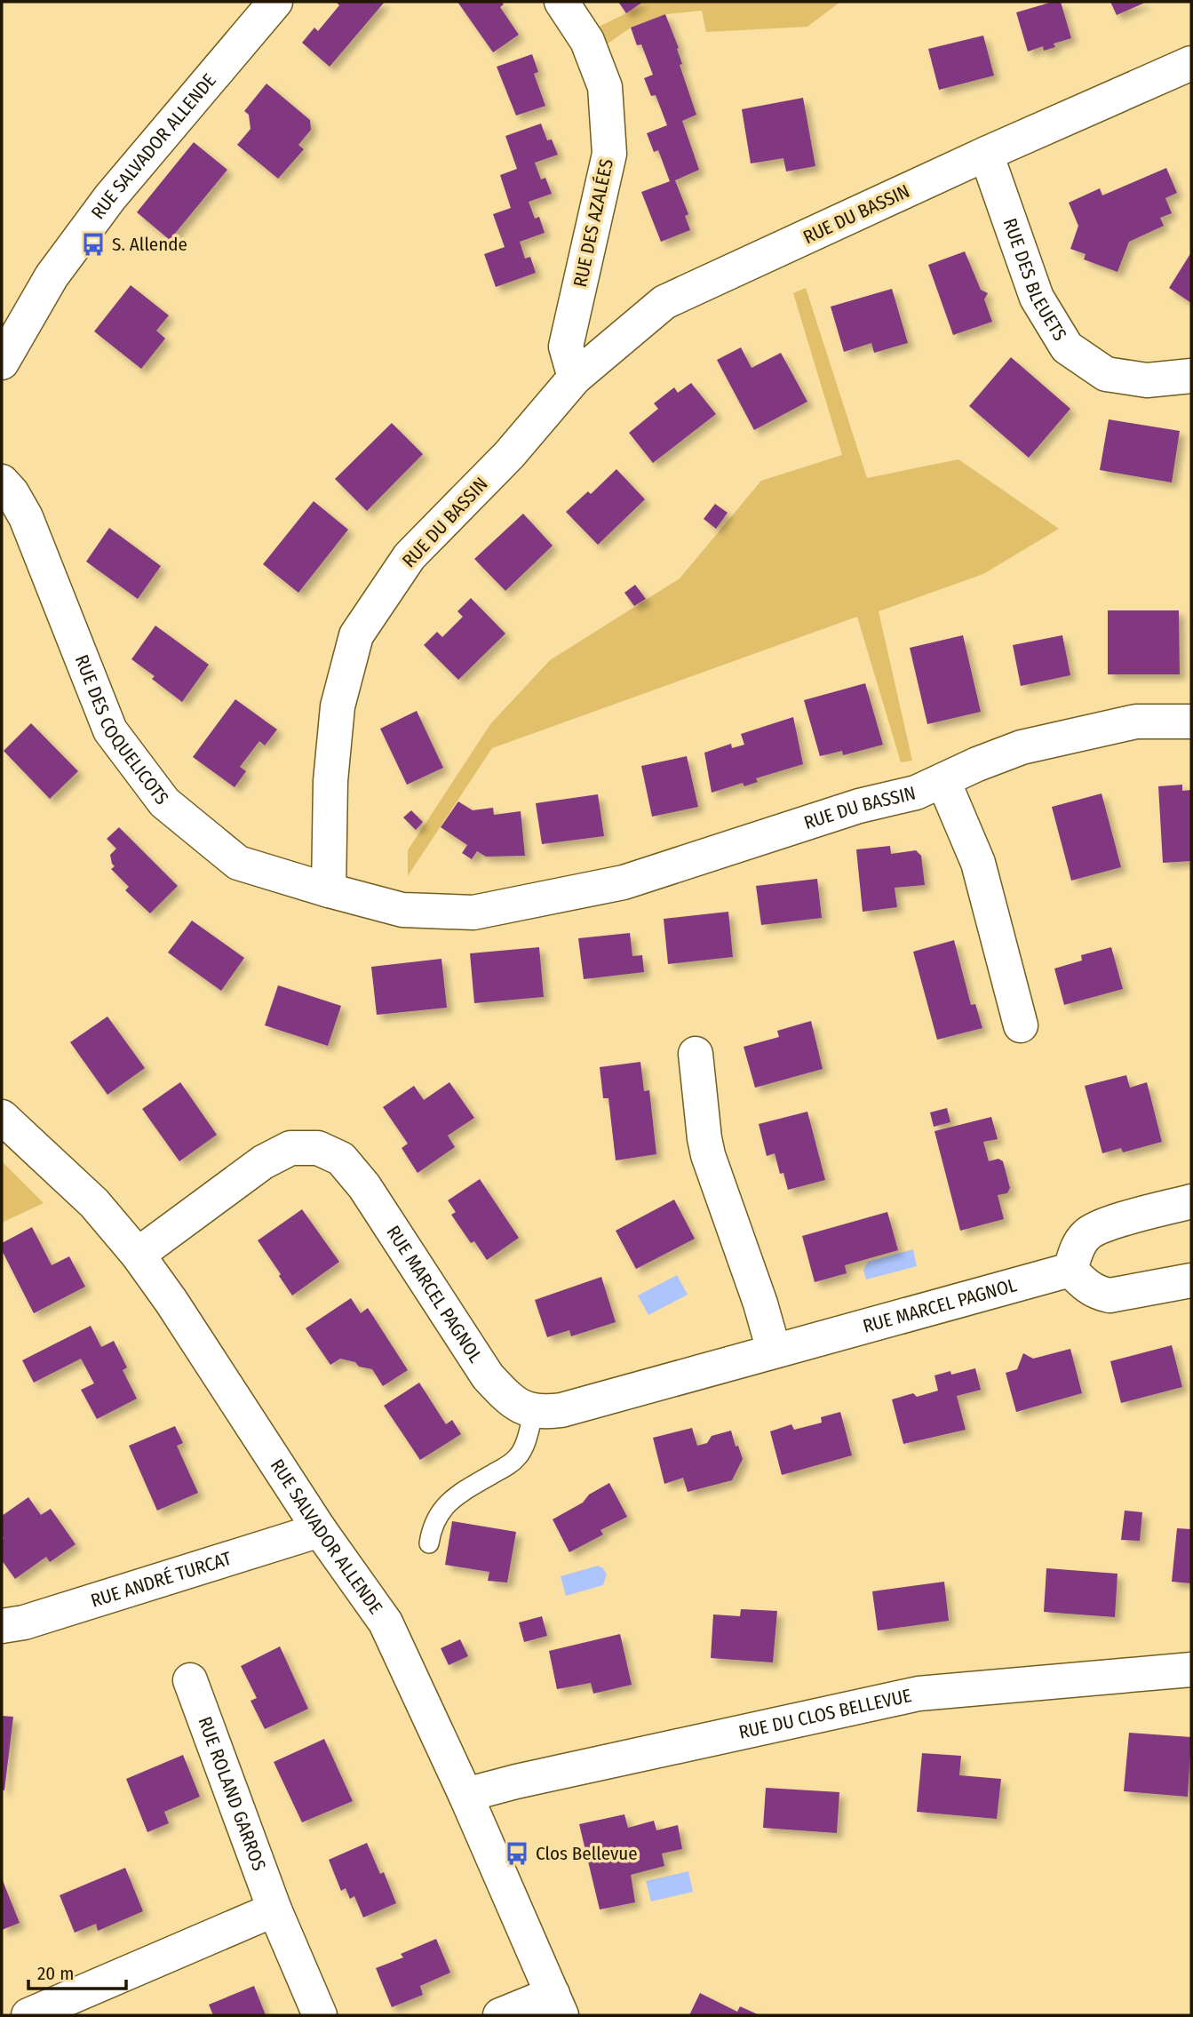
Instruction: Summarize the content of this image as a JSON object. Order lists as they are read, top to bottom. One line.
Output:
{"streets":{"street":["RUE SALVADOR ALLENDE","RUE DU BASSIN","RUE DES AZALÉES","RUE DES BLEUETS","RUE DES COQUELICOTS","RUE MARCEL PAGNOL","RUE ANDRÉ TURCAT","RUE DU CLOS BELLEVUE","RUE ROLAND GARROS"]},"crossings":[["RUE SALVADOR ALLENDE","RUE MARCEL PAGNOL"],["RUE SALVADOR ALLENDE","RUE ANDRÉ TURCAT"],["RUE SALVADOR ALLENDE","RUE DU CLOS BELLEVUE"],["RUE DU BASSIN","RUE DES AZALÉES"],["RUE DU BASSIN","RUE DES BLEUETS"],["RUE DU BASSIN","RUE DES COQUELICOTS"]],"places":{"bus stop":["S. Allende","Clos Bellevue"]},"scale_bar":"20 m"}
